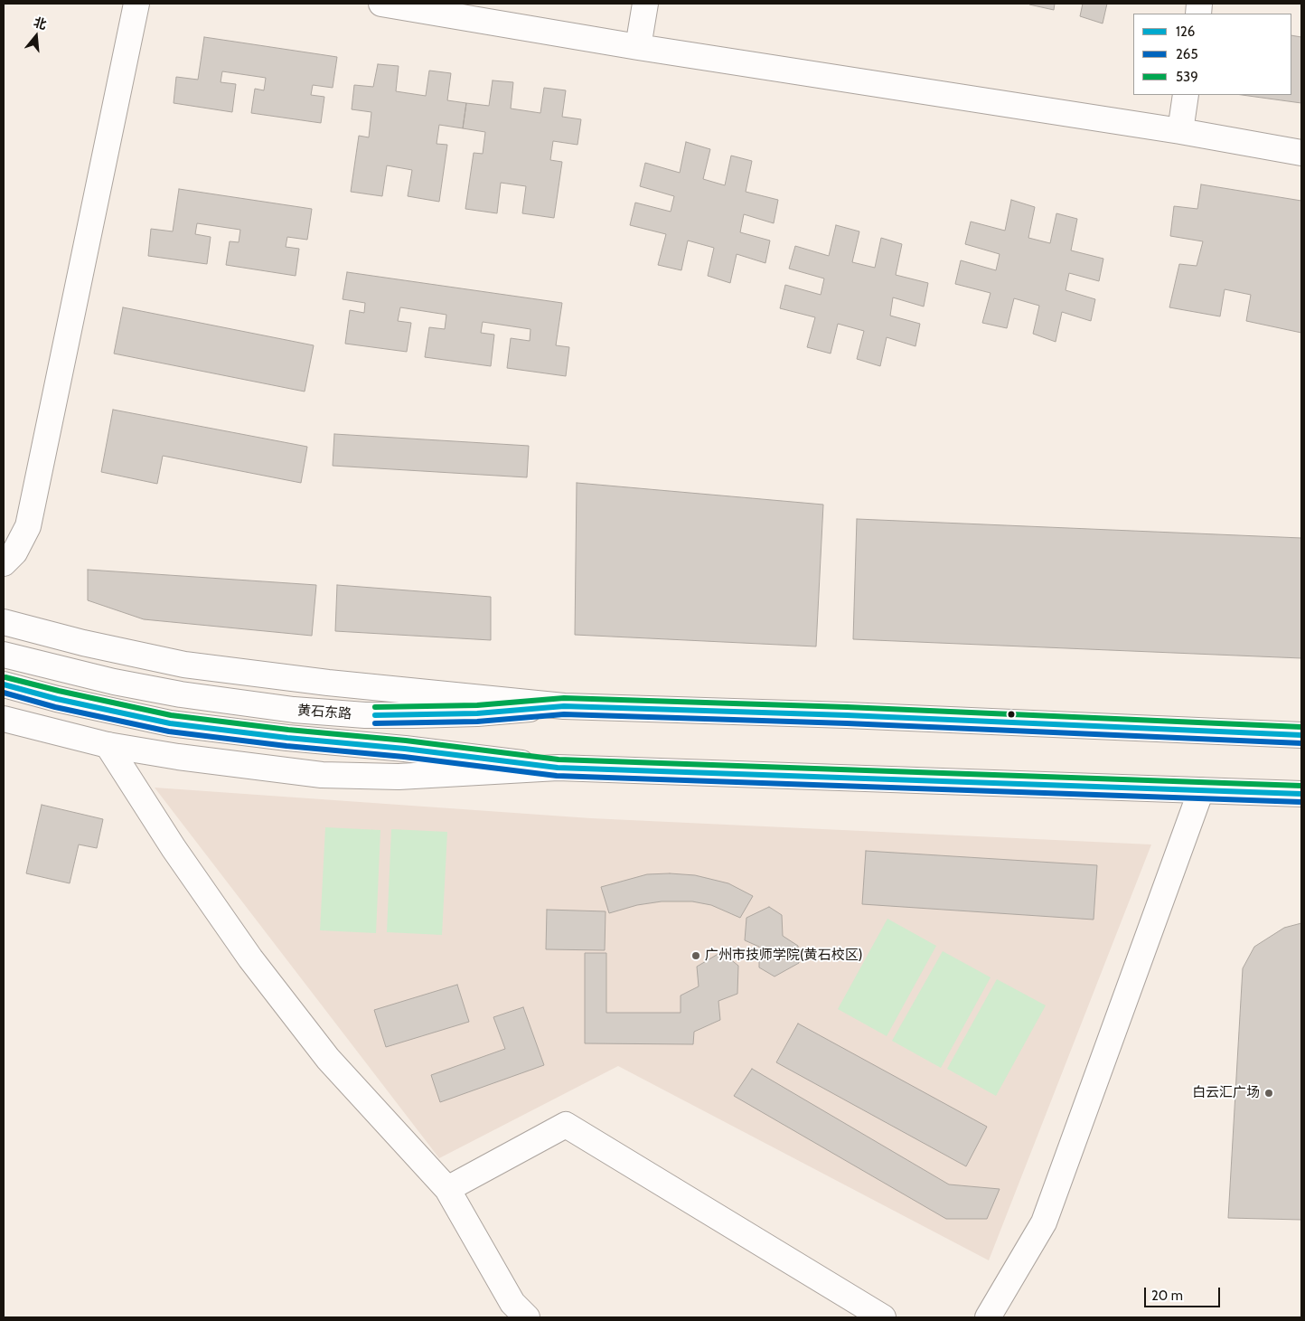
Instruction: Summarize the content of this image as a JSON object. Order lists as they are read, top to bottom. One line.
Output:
{"streets":{"main road":["黄石东路"]},"places":["广州市技师学院(黄石校区)","白云汇广场"],"lines":["transit line 539","transit line 126","transit line 265"],"legend":["126","265","539"],"scale_bar":"20 m","north":"top"}
